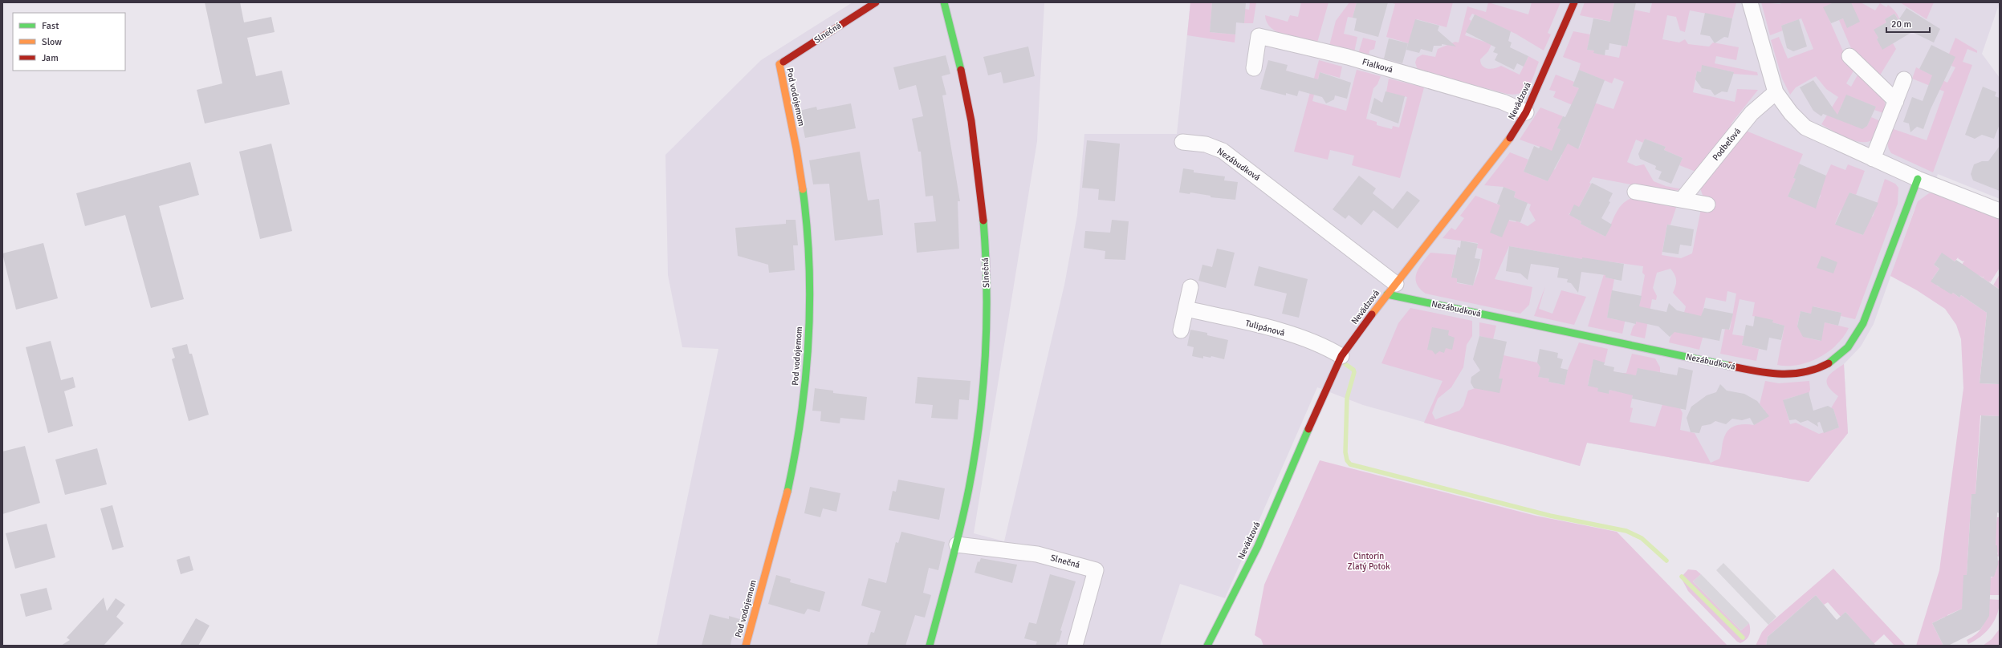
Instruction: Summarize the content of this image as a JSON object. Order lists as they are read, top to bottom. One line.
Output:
{"streets":{"street":["Slnečná","Fialková","Pod vodojemom","Nevädzová","Podbeľová","Nezábudková","Tulipánová"]},"crossings":[["Slnečná","Pod vodojemom"],["Fialková","Nevädzová"],["Nevädzová","Nezábudková"],["Nevädzová","Tulipánová"]],"parks":["Cintorín Zlatý Potok"],"legend":["Fast","Slow","Jam"],"scale_bar":"20 m"}
